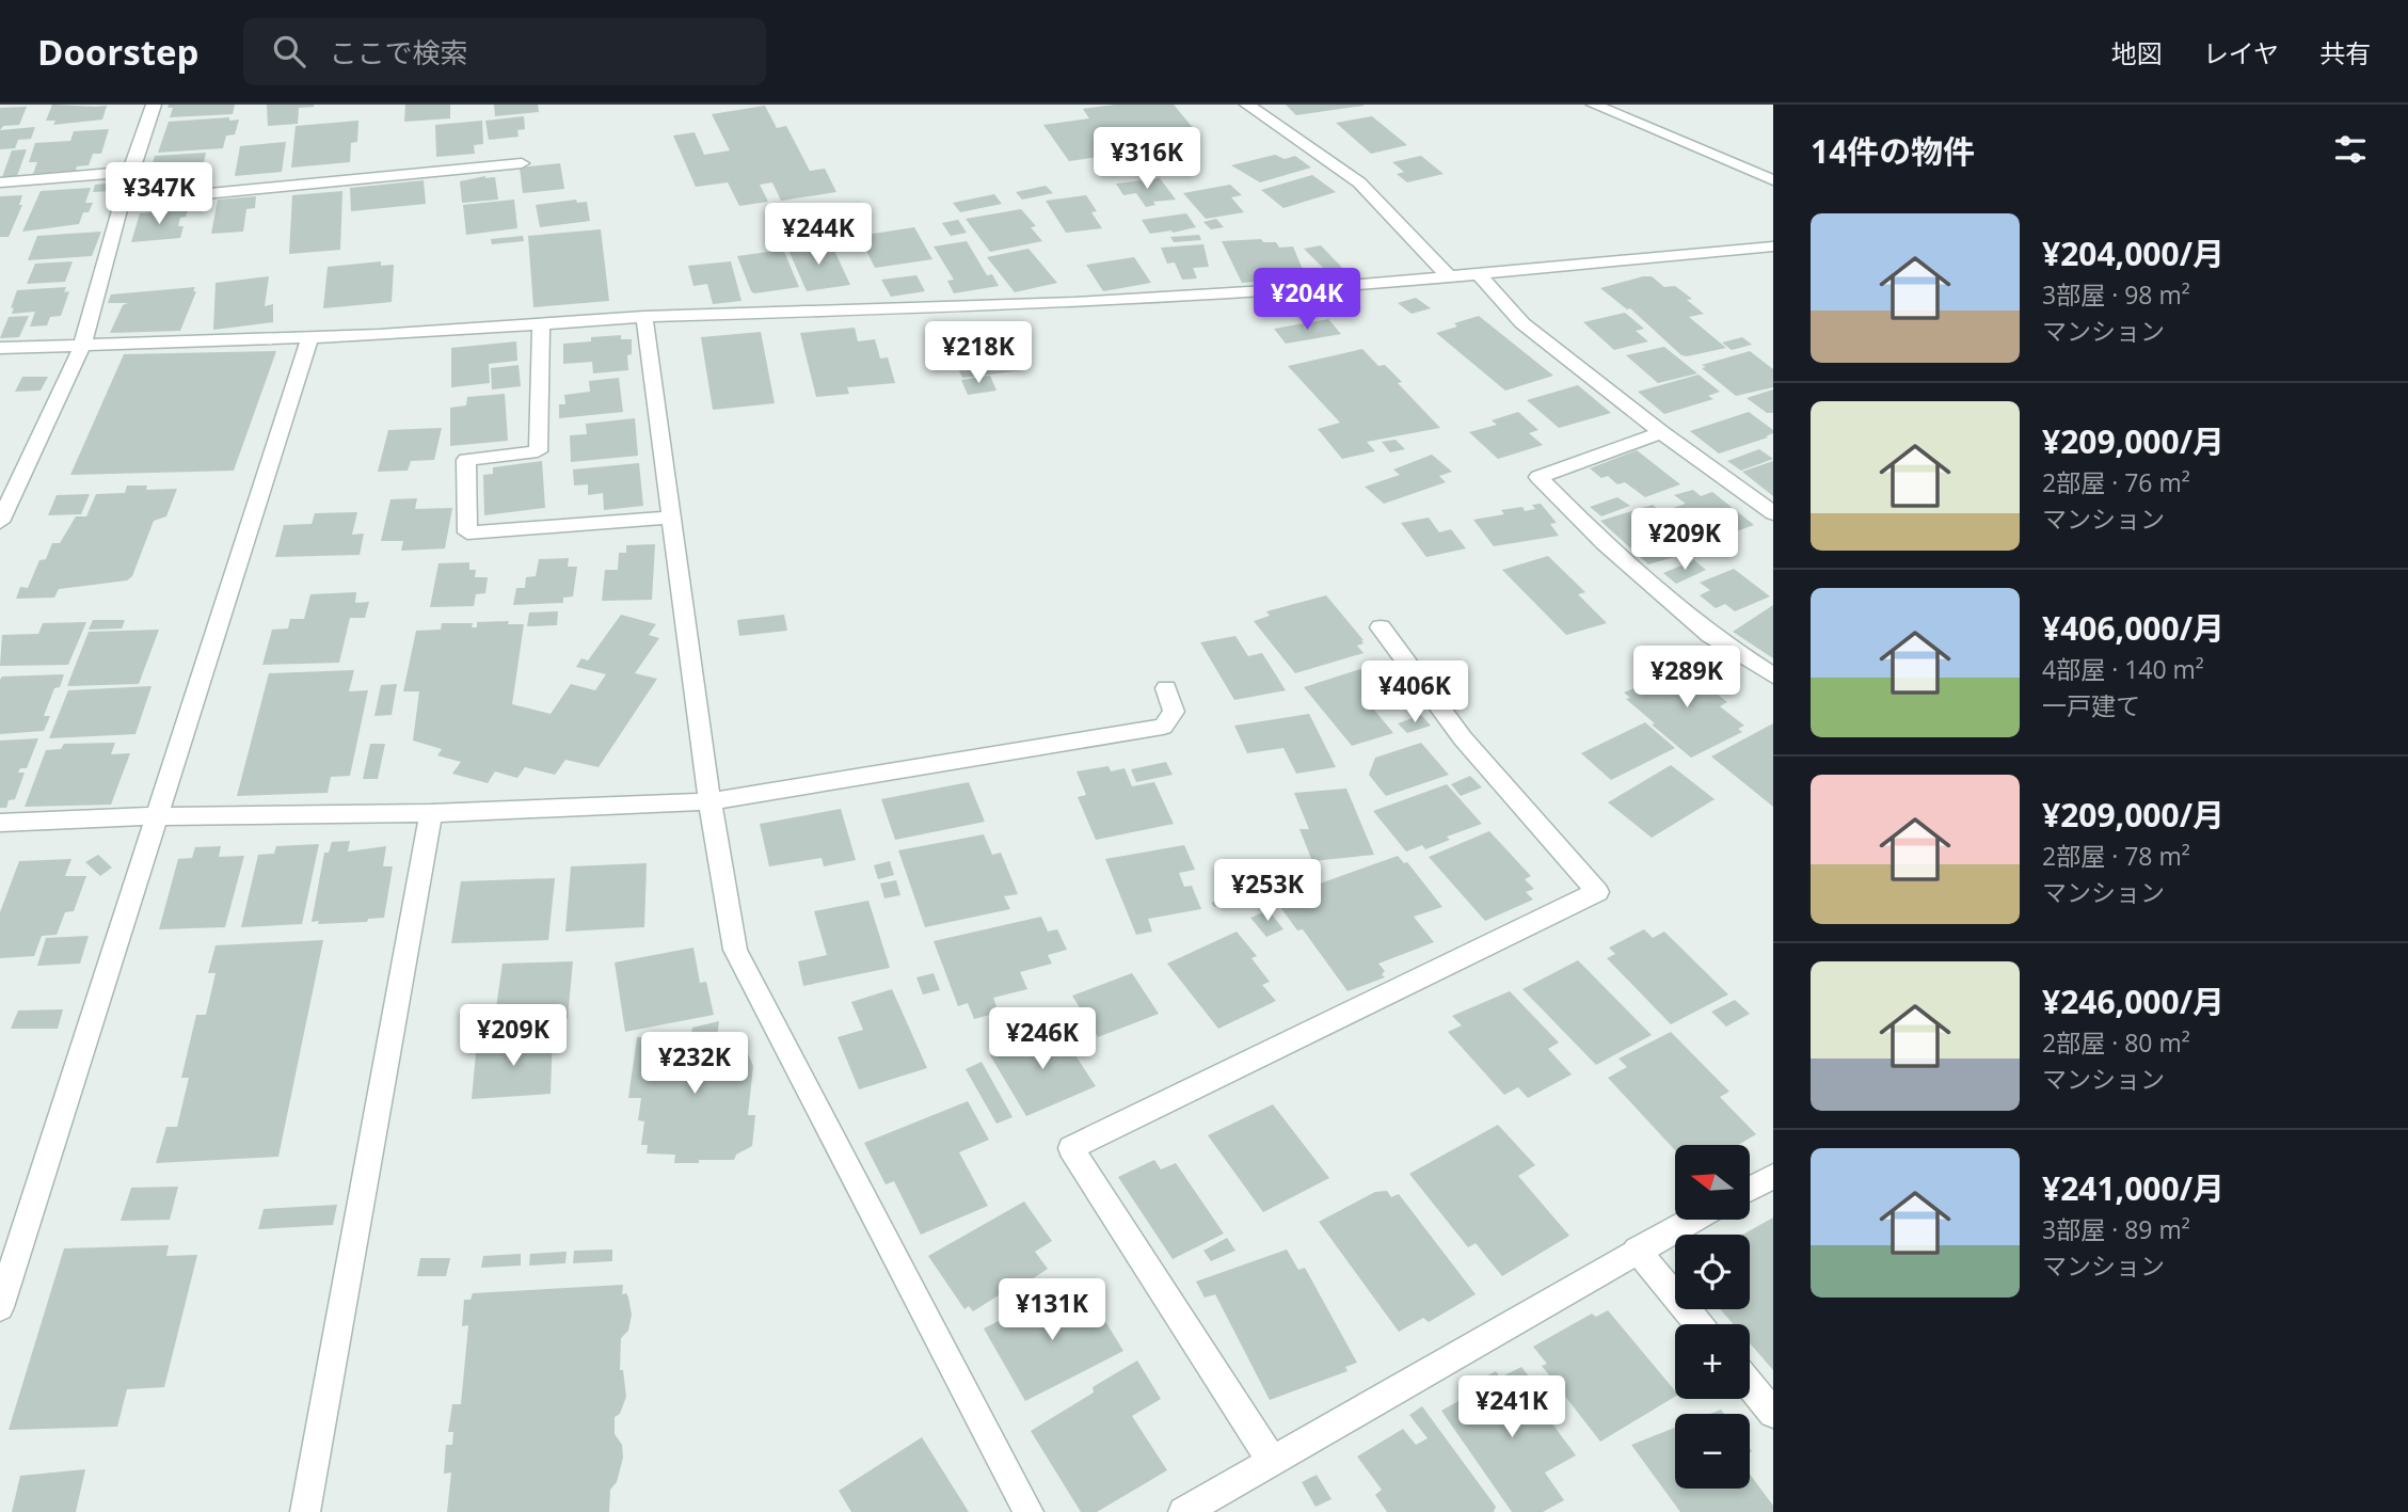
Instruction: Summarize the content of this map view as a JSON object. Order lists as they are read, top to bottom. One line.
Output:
{"north":"left","page":{"header":"Doorstep","search":"ここで検索","nav":["地図","レイヤ","共有"],"heading":"14件の物件","price":["¥316K","¥347K","¥244K","¥204K","¥218K","¥209K","¥289K","¥406K","¥253K","¥209K","¥246K","¥232K","¥131K","¥241K"],"list":[{"name":"¥204,000/月","note":"3部屋 · 98 m² · マンション"},{"name":"¥209,000/月","note":"2部屋 · 76 m² · マンション"},{"name":"¥406,000/月","note":"4部屋 · 140 m² · 一戸建て"},{"name":"¥209,000/月","note":"2部屋 · 78 m² · マンション"},{"name":"¥246,000/月","note":"2部屋 · 80 m² · マンション"},{"name":"¥241,000/月","note":"3部屋 · 89 m² · マンション"}],"map_buttons":["+","−"]}}
